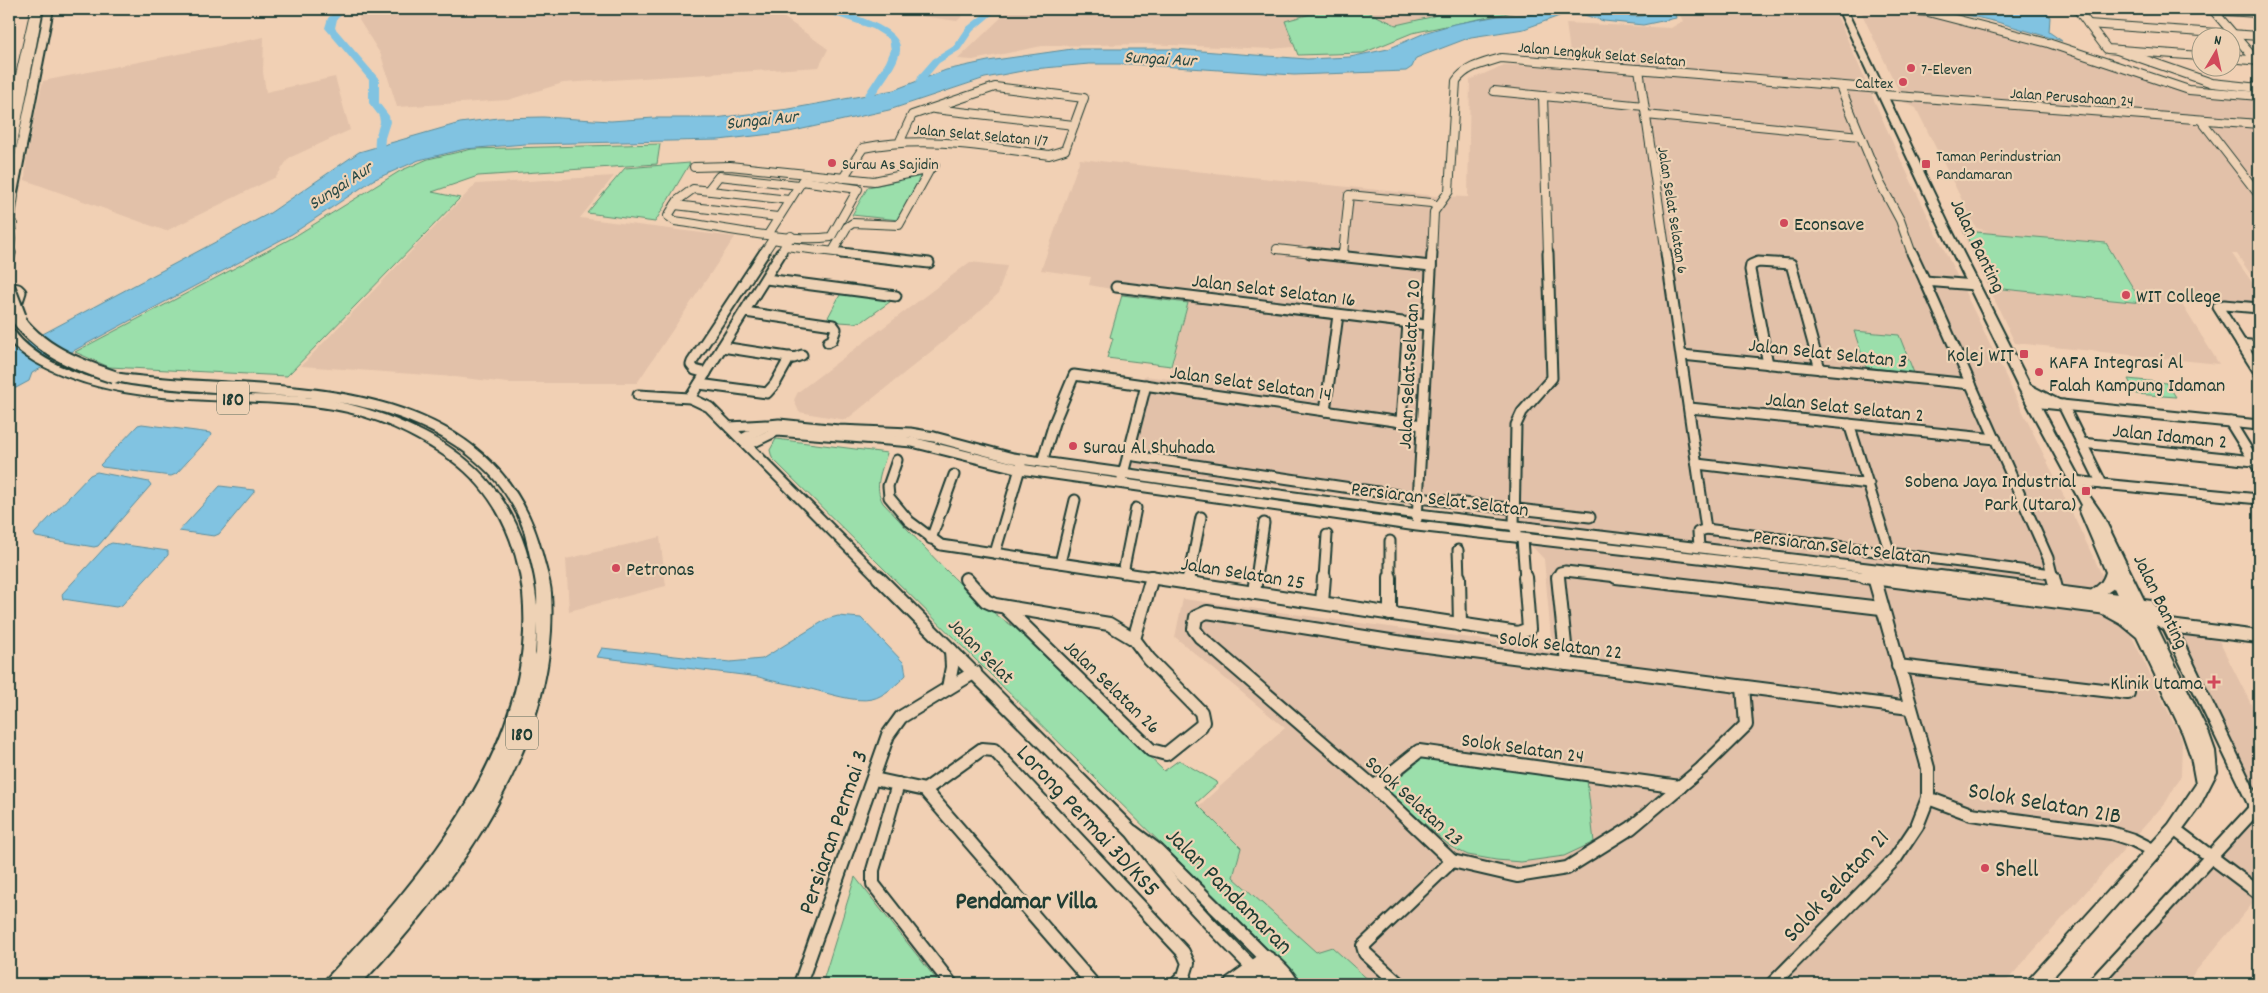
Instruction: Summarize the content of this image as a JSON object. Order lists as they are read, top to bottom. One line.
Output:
{"streets":{"main road":["Jalan Banting","180","Jalan Pandamaran"],"street":["Jalan Lengkuk Selat Selatan","Jalan Perusahaan 24","Jalan Selat Selatan 1/7","Jalan Selat Selatan 6","Jalan Selat Selatan 16","Jalan Selat Selatan 3","Jalan Selat Selatan 20","Jalan Selat Selatan 14","Jalan Selat Selatan 2","Jalan Idaman 2","Persiaran Selat Selatan","Jalan Selatan 25","Solok Selatan 22","Jalan Selat","Jalan Selatan 26","Solok Selatan 24","Solok Selatan 23","Solok Selatan 21B","Lorong Permai 3D/KS5","Persiaran Permai 3","Solok Selatan 21"]},"crossings":[["Jalan Lengkuk Selat Selatan","Jalan Perusahaan 24"],["Jalan Lengkuk Selat Selatan","Jalan Selat Selatan 6"],["Jalan Lengkuk Selat Selatan","Jalan Banting"],["Jalan Lengkuk Selat Selatan","Jalan Selat Selatan 20"],["Jalan Perusahaan 24","Jalan Banting"],["Jalan Selat Selatan 6","Jalan Selat Selatan 3"],["Jalan Selat Selatan 6","Jalan Selat Selatan 2"],["Jalan Banting","Persiaran Selat Selatan"],["Jalan Banting","Solok Selatan 21B"],["Jalan Selat Selatan 16","Jalan Selat Selatan 20"],["Jalan Selat Selatan 20","Jalan Selat Selatan 14"],["Jalan Selat Selatan 20","Persiaran Selat Selatan"],["Jalan Selat Selatan 14","Persiaran Selat Selatan"],["Persiaran Selat Selatan","Jalan Selatan 25"],["Persiaran Selat Selatan","Jalan Selat"],["Persiaran Selat Selatan","Solok Selatan 21"],["Solok Selatan 22","Solok Selatan 23"],["Solok Selatan 22","Solok Selatan 21"],["Jalan Selat","Persiaran Permai 3"],["Jalan Selat","Jalan Pandamaran"],["Solok Selatan 24","Solok Selatan 23"],["Solok Selatan 21B","Solok Selatan 21"]],"districts":["Pendamar Villa"],"water":["Sungai Aur"],"places":{"other":["7-Eleven","Caltex","Surau As Sajidin","Econsave","WIT College","KAFA Integrasi Al Falah Kampung Idaman","Surau Al Shuhada","Petronas","Shell"],"transit":["Taman Perindustrian Pandamaran","Kolej WIT","Sobena Jaya Industrial Park (Utara)"],"health":["Klinik Utama"]},"north":"top"}
